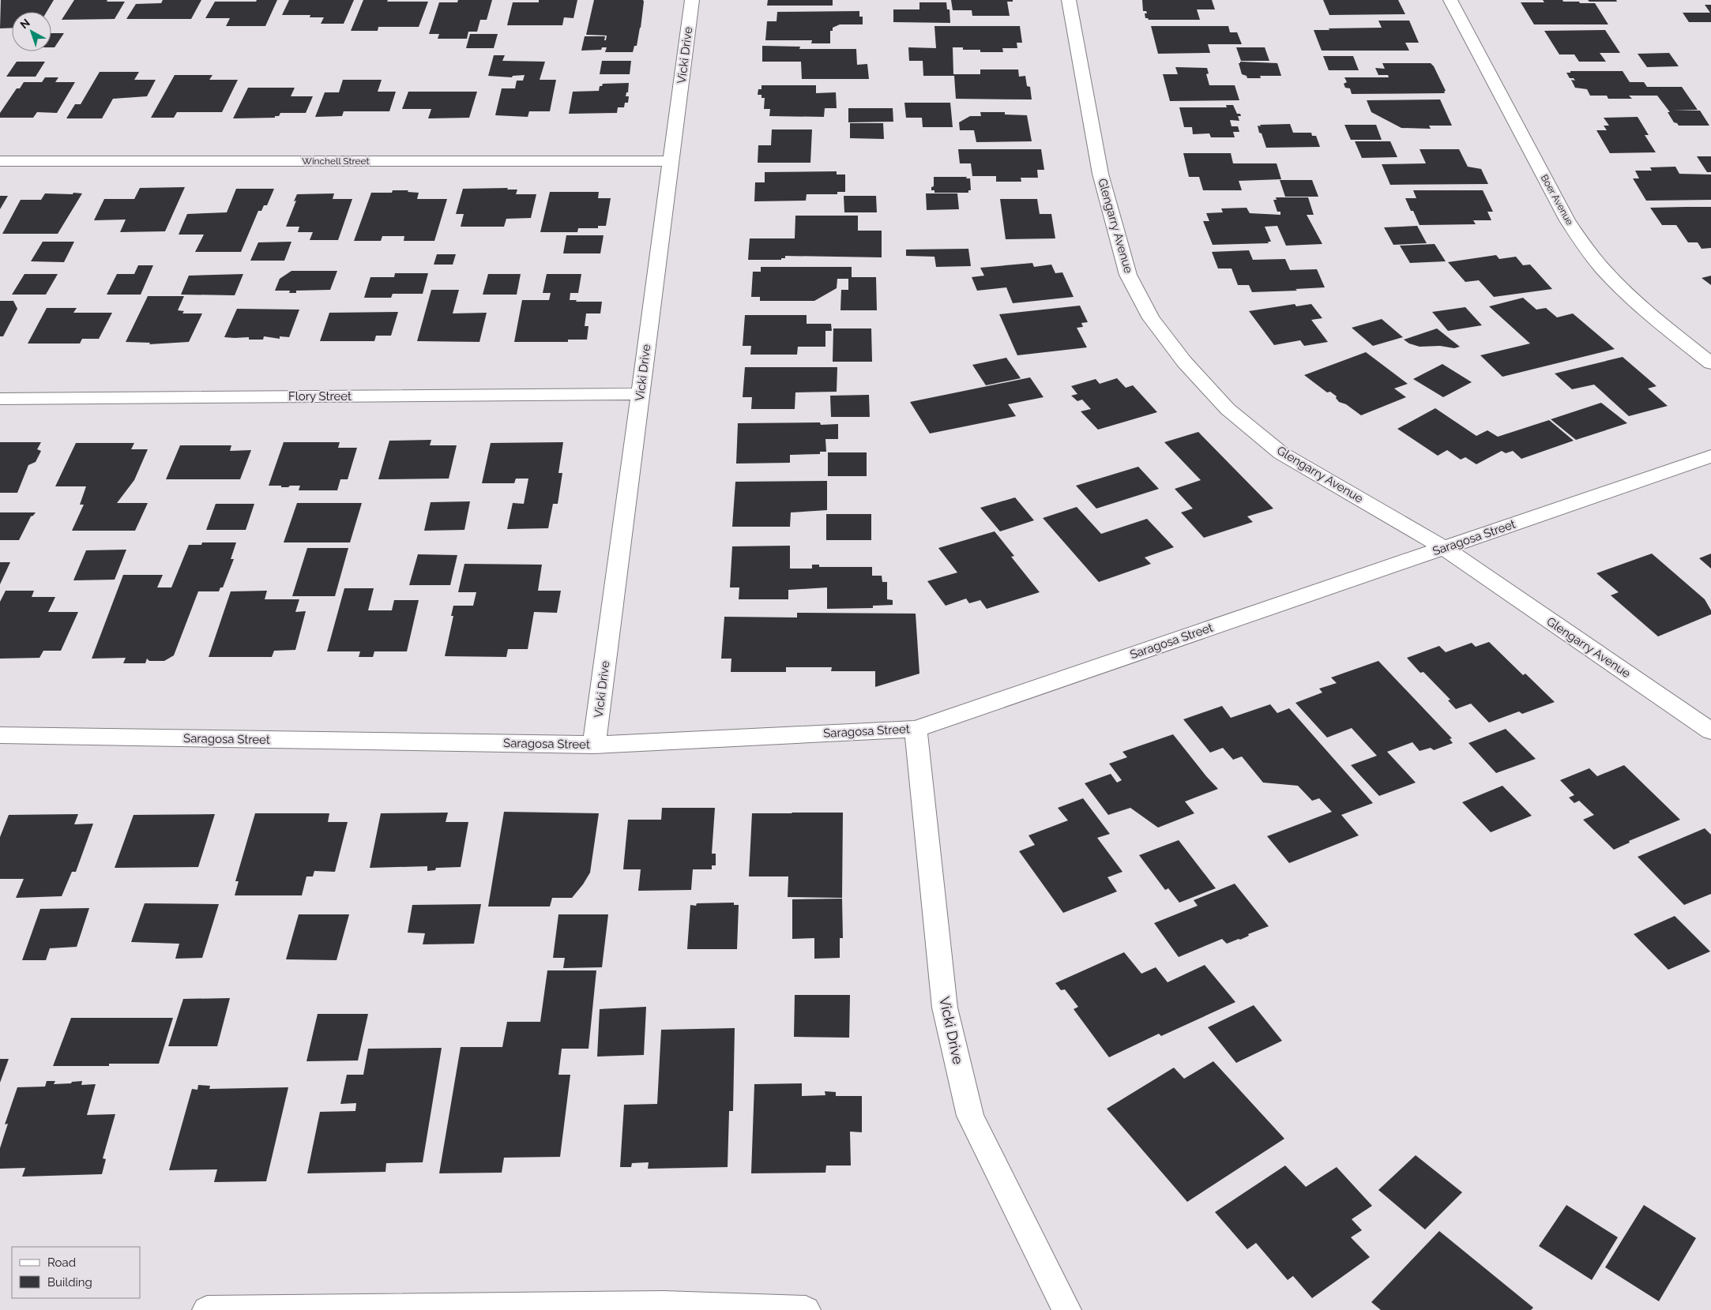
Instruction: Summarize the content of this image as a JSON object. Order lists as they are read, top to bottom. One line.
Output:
{"streets":{"street":["Vicki Drive","Winchell Street","Boer Avenue","Glengarry Avenue","Flory Street","Saragosa Street"]},"crossings":[["Vicki Drive","Winchell Street"],["Vicki Drive","Flory Street"],["Vicki Drive","Saragosa Street"],["Glengarry Avenue","Saragosa Street"]],"legend":["Road","Building"],"north":"top left"}
